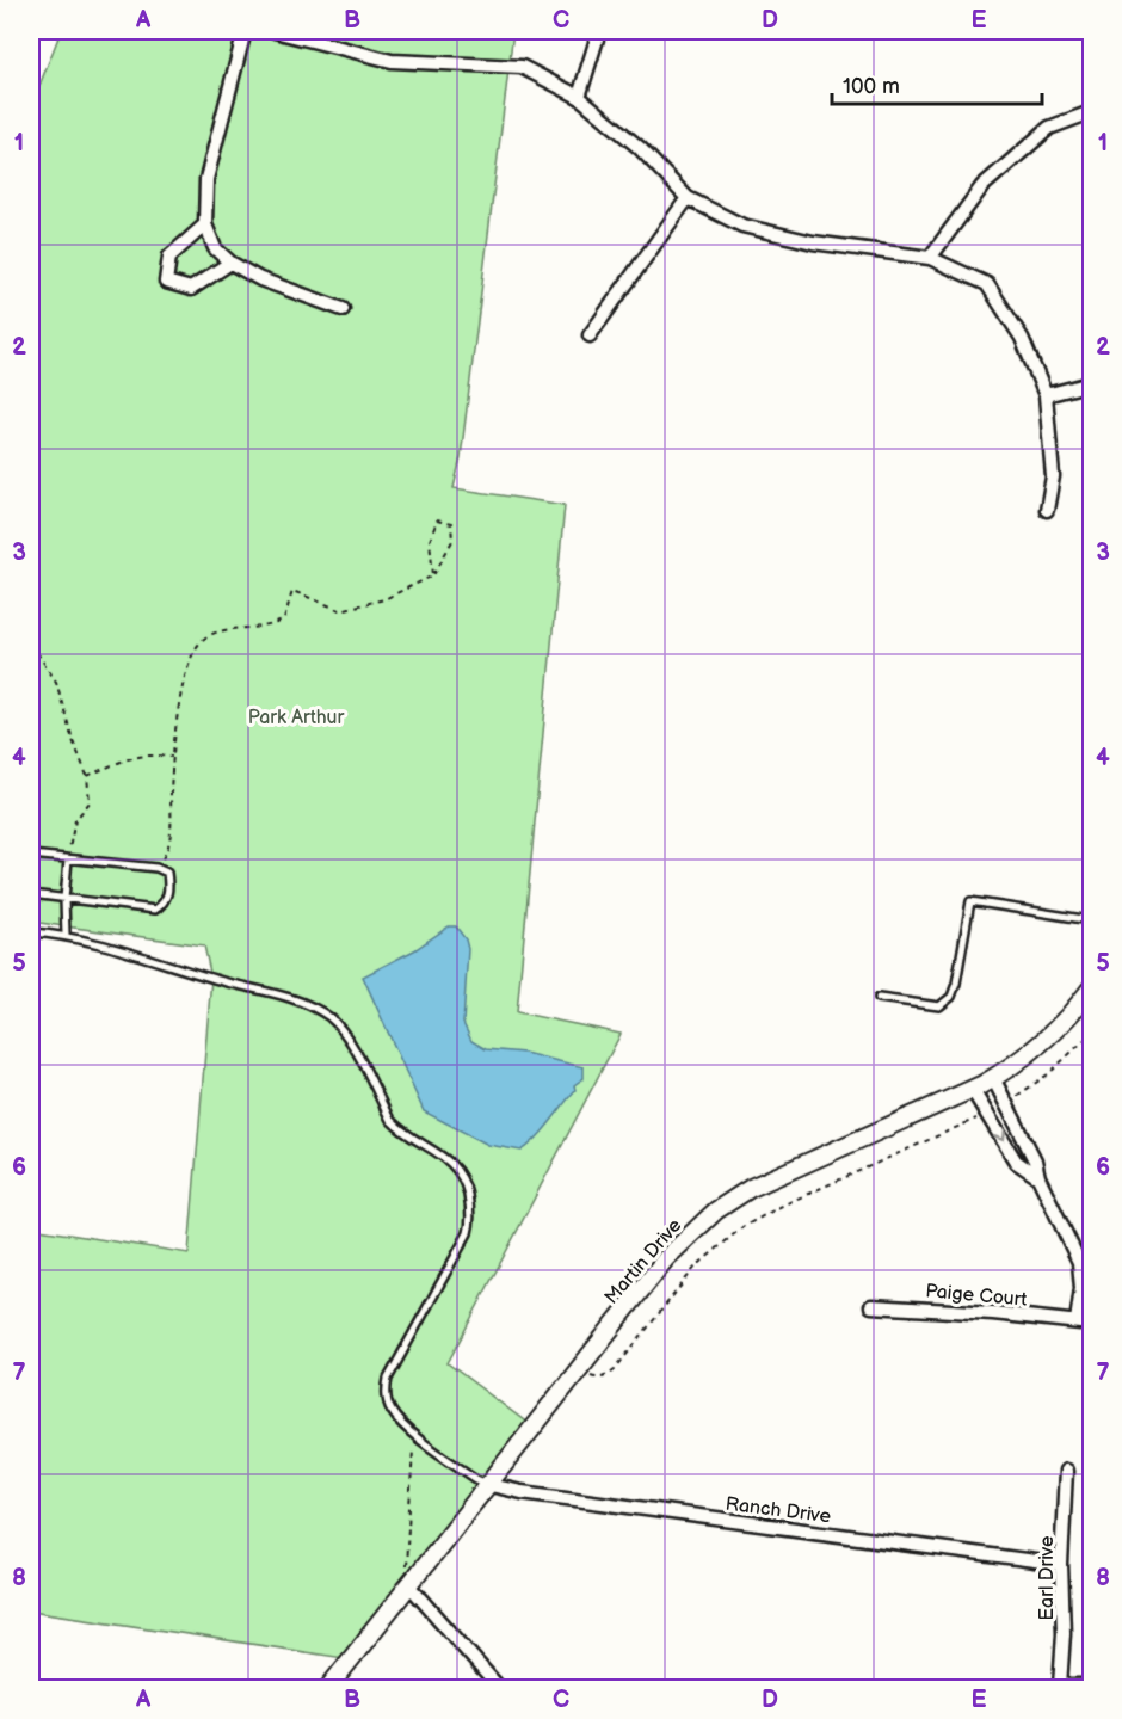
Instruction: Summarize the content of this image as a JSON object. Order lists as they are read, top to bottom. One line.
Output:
{"streets":{"street":["Martin Drive","Paige Court","Ranch Drive","Earl Drive"]},"crossings":[["Martin Drive","Ranch Drive"],["Ranch Drive","Earl Drive"]],"parks":["Park Arthur"],"scale_bar":"100 m","grid":{"columns":["A","B","C","D","E"],"rows":["1","2","3","4","5","6","7","8"]}}
